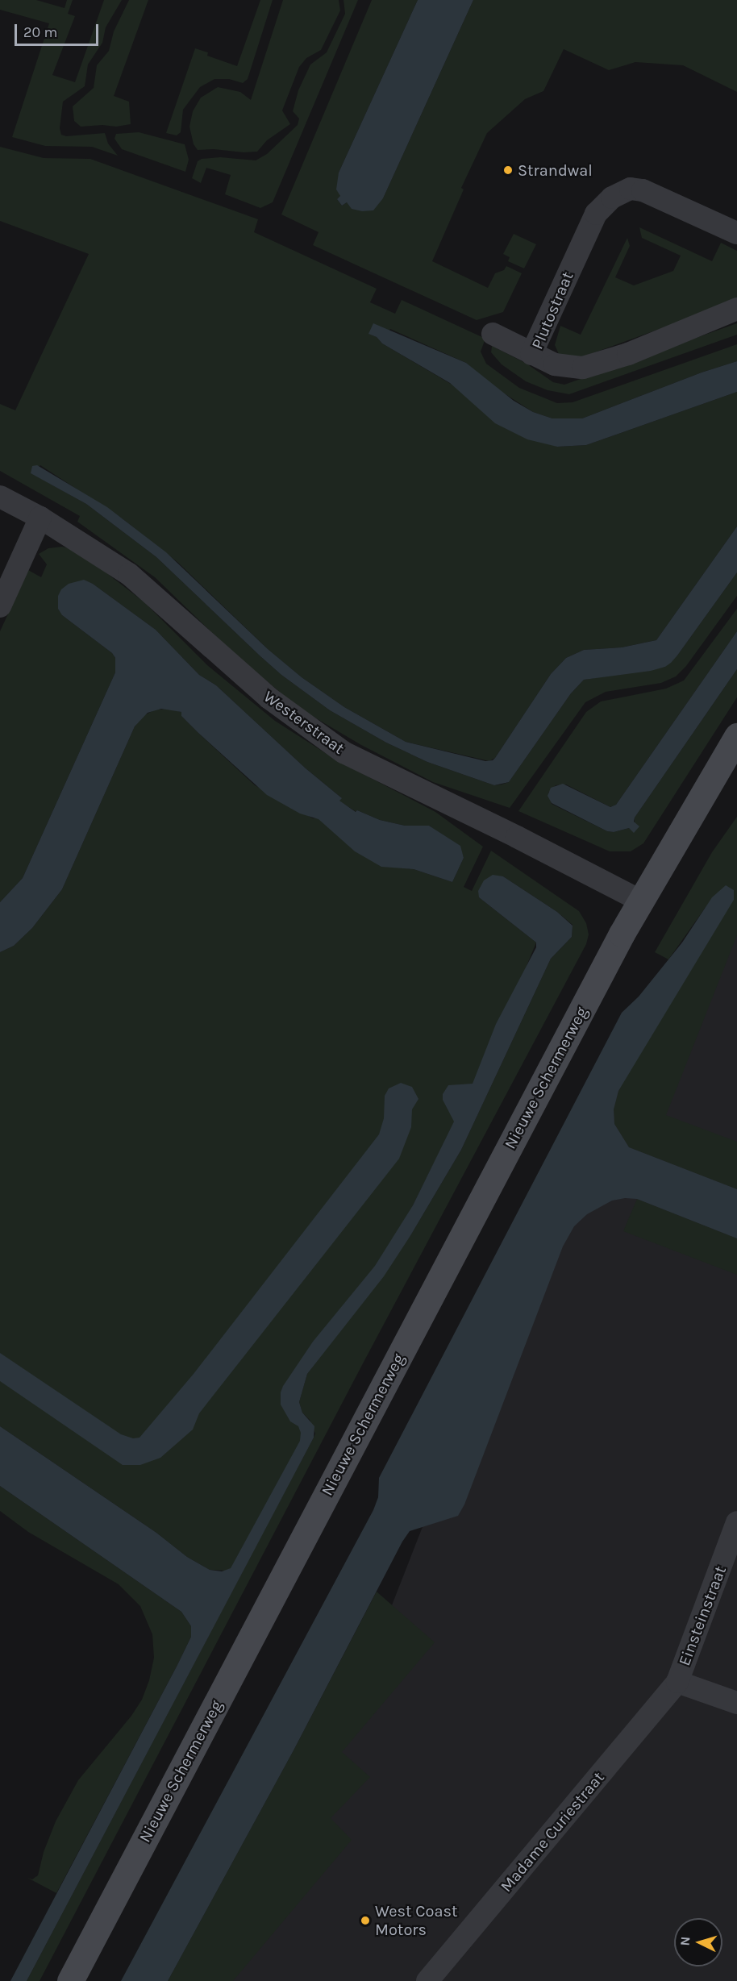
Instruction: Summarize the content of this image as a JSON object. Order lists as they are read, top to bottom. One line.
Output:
{"streets":{"main road":["Nieuwe Schermerweg"],"street":["Plutostraat","Westerstraat","Einsteinstraat","Madame Curiestraat"]},"crossings":[["Westerstraat","Nieuwe Schermerweg"],["Einsteinstraat","Madame Curiestraat"]],"places":["Strandwal","West Coast Motors"],"scale_bar":"20 m","north":"left"}
